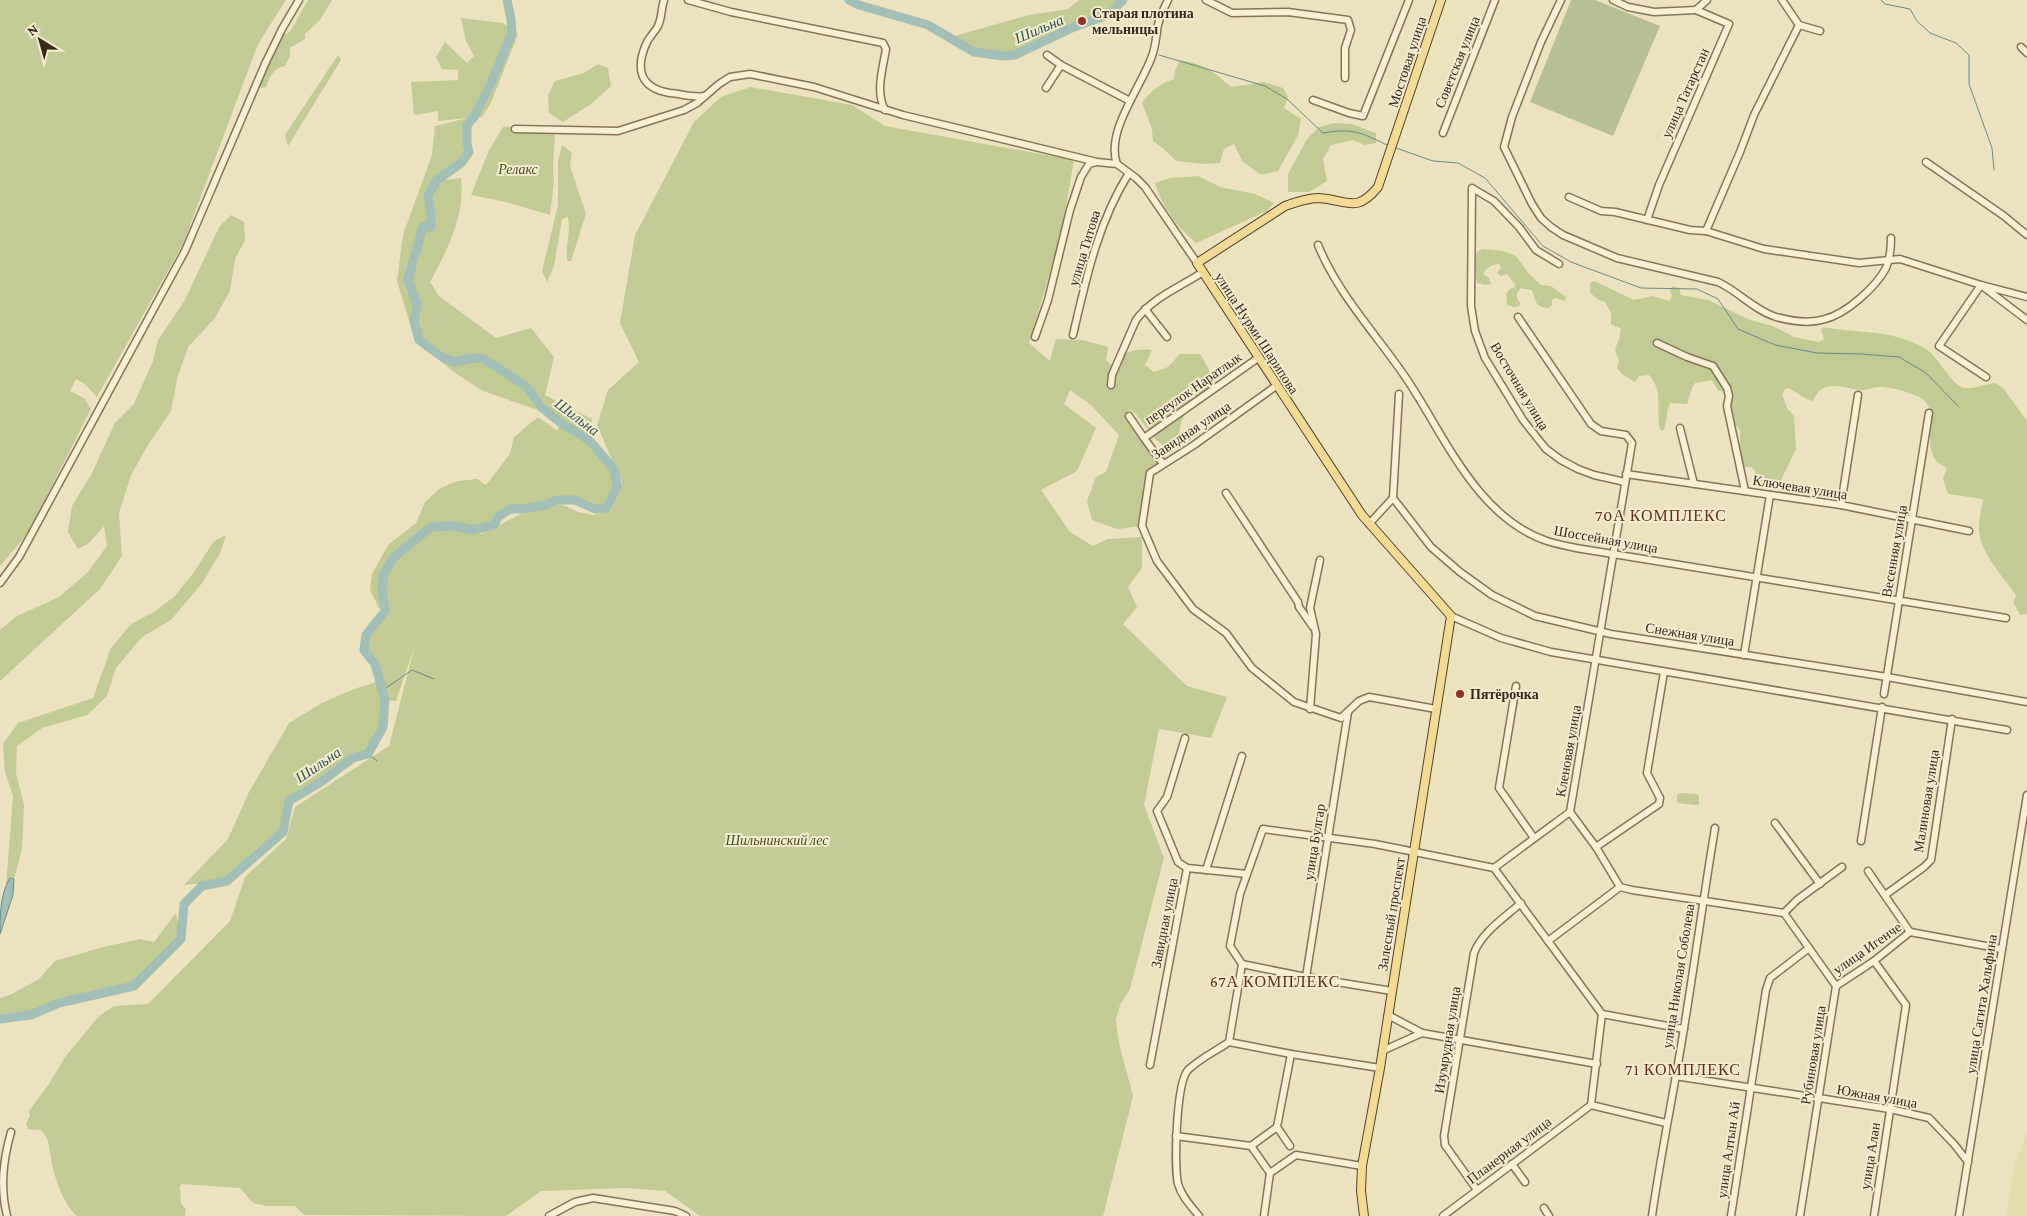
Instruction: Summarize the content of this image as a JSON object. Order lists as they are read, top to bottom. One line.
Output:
{"streets":{"main road":["Мостовая улица","улица Нурми Шарипова","Залесный проспект"],"street":["Советская улица","улица Татарстан","улица Титова","Восточная улица","переулок Наратлык","Завидная улица","Ключевая улица","Шоссейная улица","Весенняя улица","Снежная улица","Кленовая улица","Малиновая улица","улица Булгар","улица Игенче","улица Николая Соболева","улица Сагита Хальфина","Изумрудная улица","Рубиновая улица","Южная улица","Планерная улица","улица Алтын Ай","улица Алан"]},"crossings":[["Мостовая улица","улица Нурми Шарипова"],["улица Титова","улица Нурми Шарипова"],["улица Нурми Шарипова","переулок Наратлык"],["улица Нурми Шарипова","Завидная улица"],["улица Нурми Шарипова","Залесный проспект"],["Восточная улица","Кленовая улица"],["переулок Наратлык","Завидная улица"],["Завидная улица","улица Булгар"],["Ключевая улица","Весенняя улица"],["Ключевая улица","Кленовая улица"],["Шоссейная улица","Весенняя улица"],["Шоссейная улица","Кленовая улица"],["Весенняя улица","Снежная улица"],["Снежная улица","Кленовая улица"],["улица Игенче","улица Сагита Хальфина"],["улица Игенче","Рубиновая улица"],["улица Игенче","улица Алан"],["улица Николая Соболева","Южная улица"],["улица Сагита Хальфина","Южная улица"],["Изумрудная улица","Планерная улица"],["Рубиновая улица","Южная улица"],["Южная улица","улица Алтын Ай"],["Южная улица","улица Алан"]],"districts":["70А КОМПЛЕКС","67А КОМПЛЕКС","71 КОМПЛЕКС"],"water":["Шильна"],"parks":["Релакс","Шильнинский лес"],"places":["Старая плотина мельницы","Пятёрочка"],"north":"top left"}
